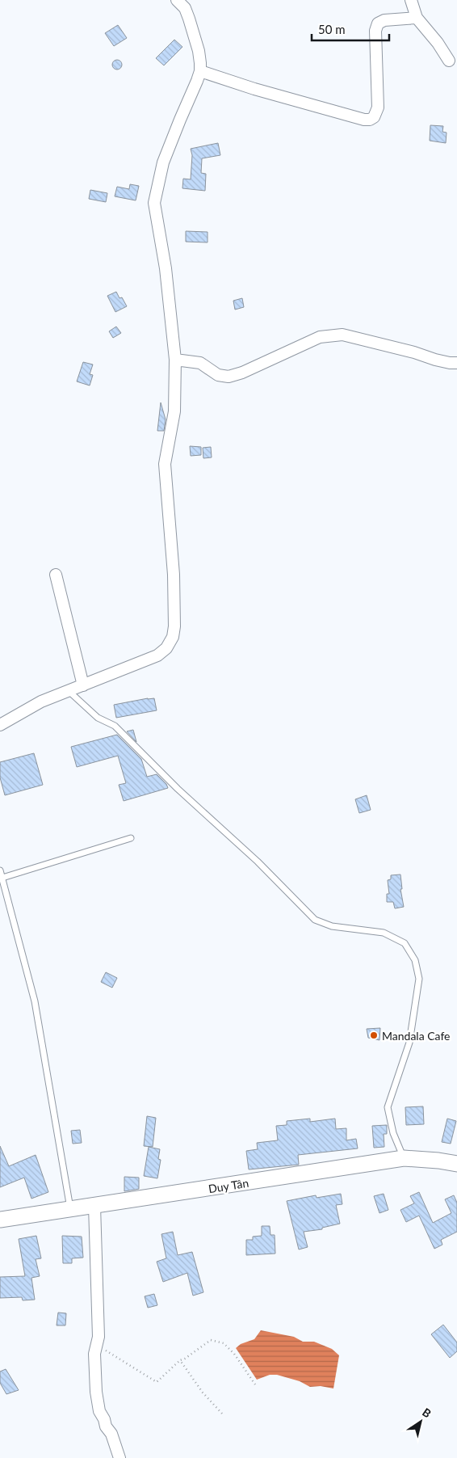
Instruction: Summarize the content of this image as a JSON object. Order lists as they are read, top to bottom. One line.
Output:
{"streets":{"street":["Duy Tân"]},"places":["Mandala Cafe"],"scale_bar":"50 m","north":"top right"}
